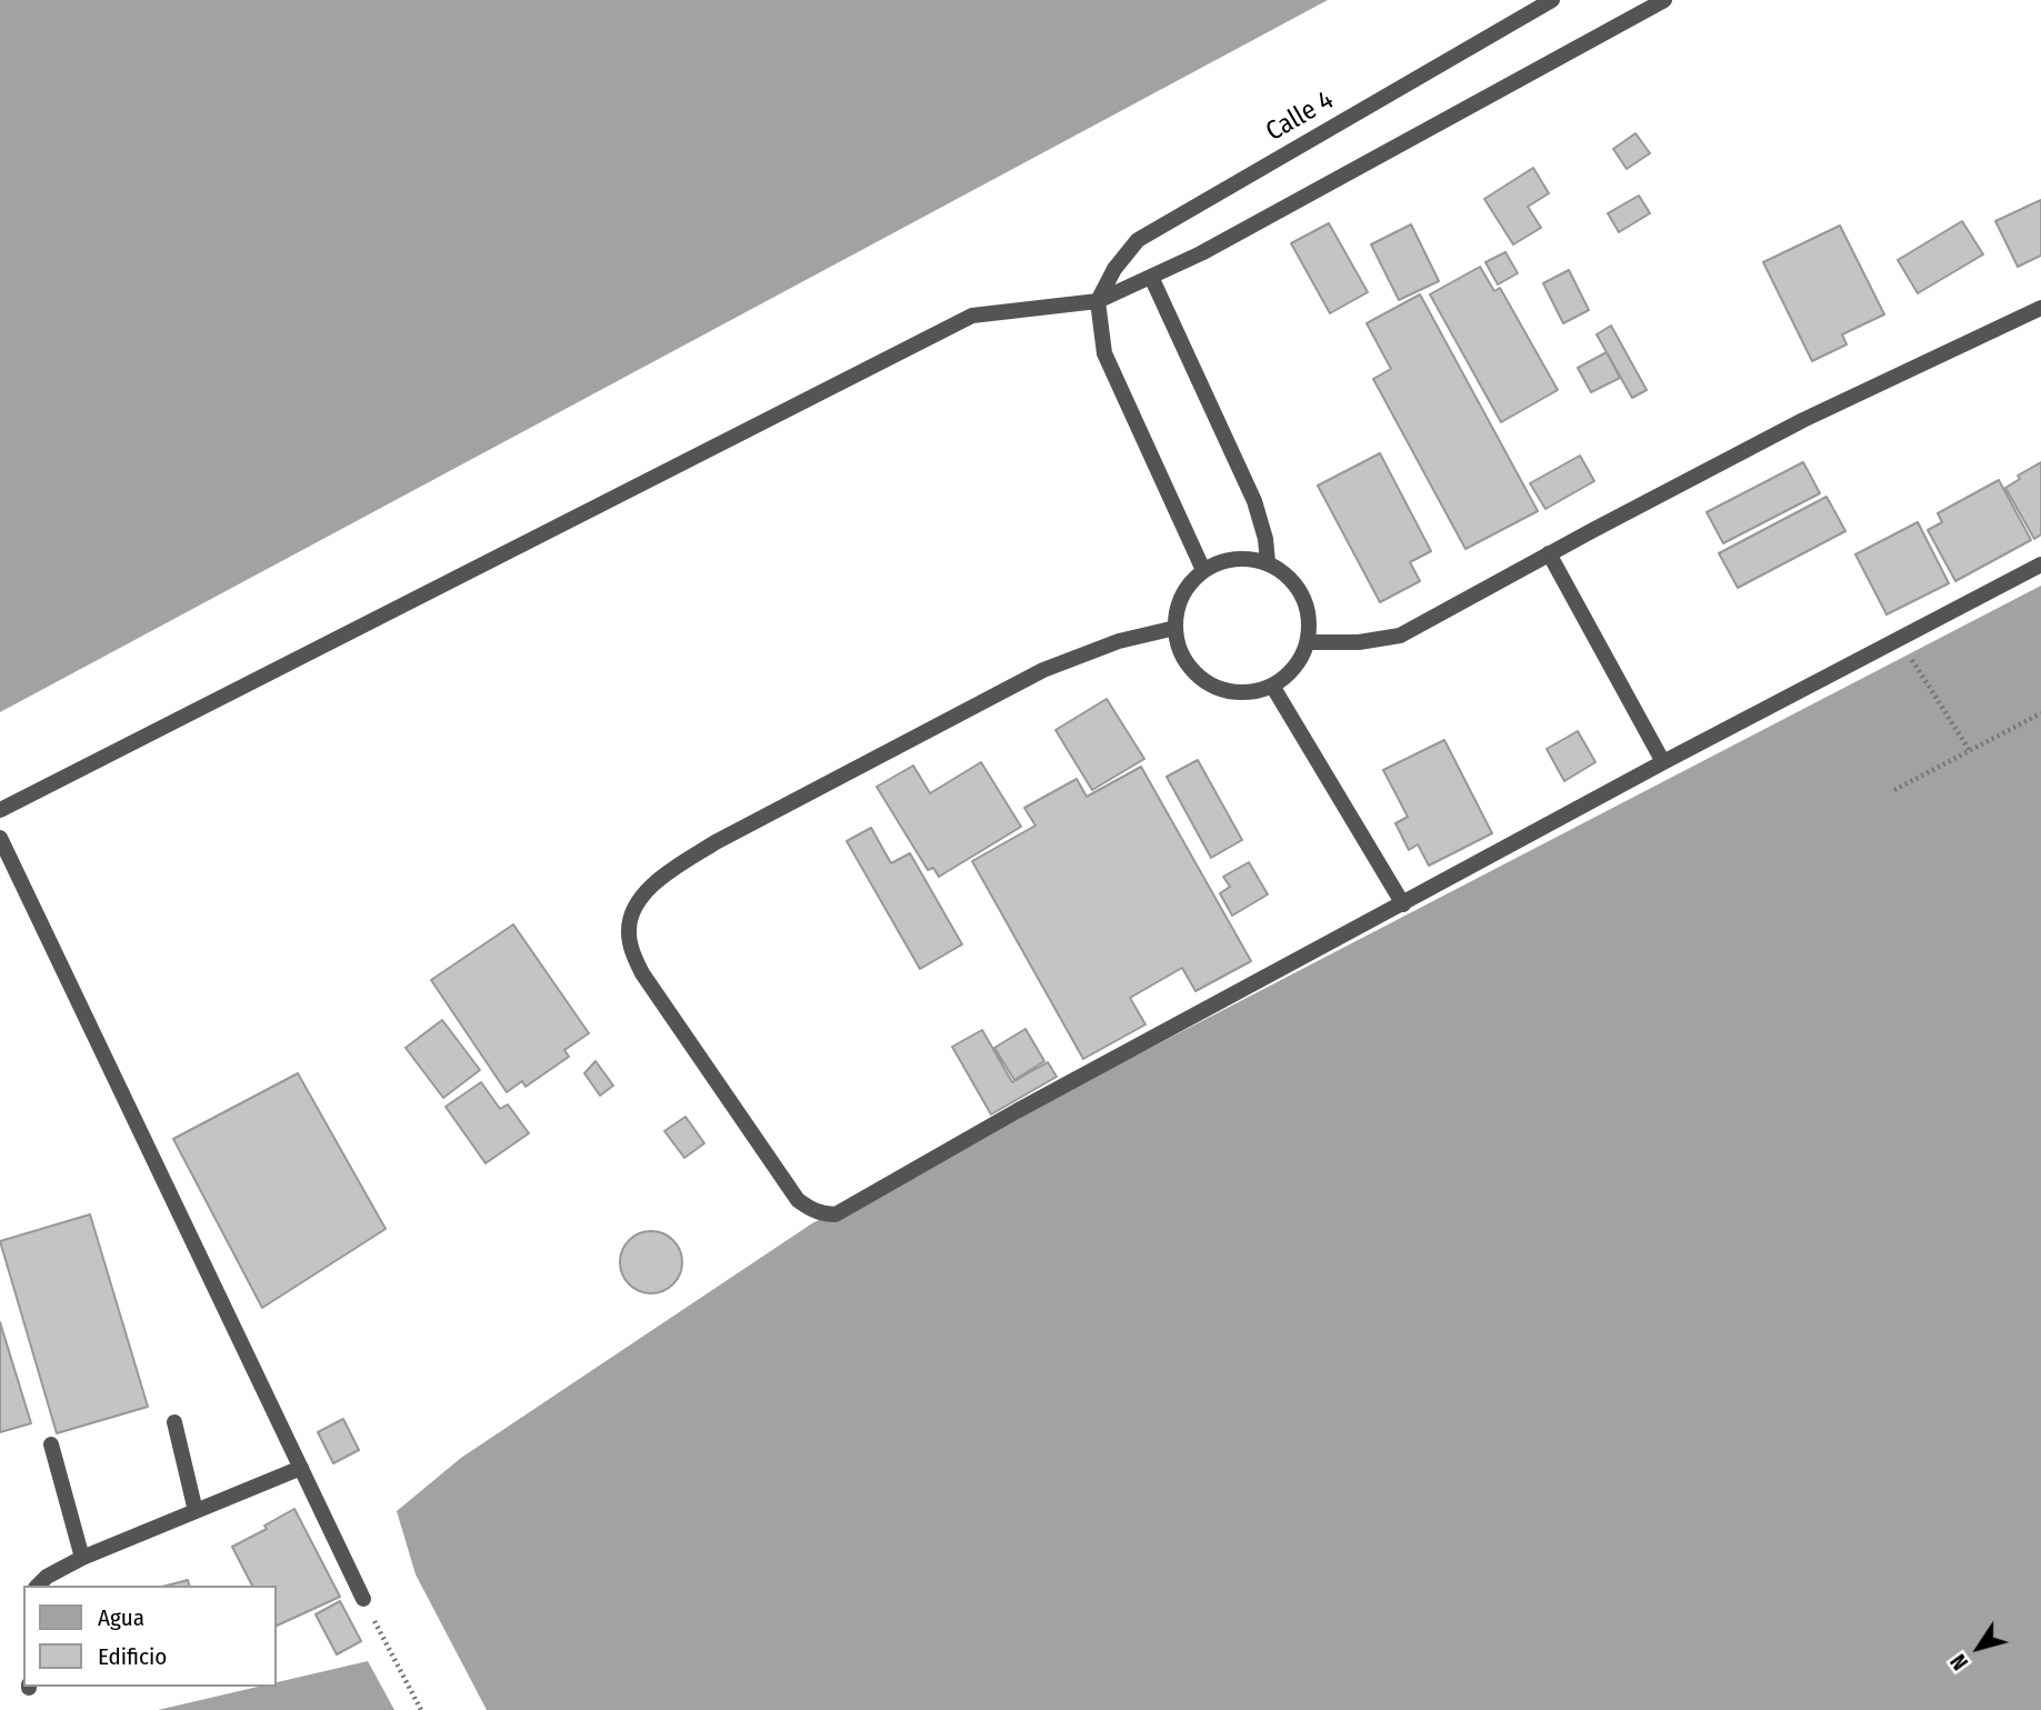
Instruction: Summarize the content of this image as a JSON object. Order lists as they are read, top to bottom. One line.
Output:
{"streets":{"lane":["Calle 4"]},"legend":["Agua","Edificio"],"north":"bottom left"}
